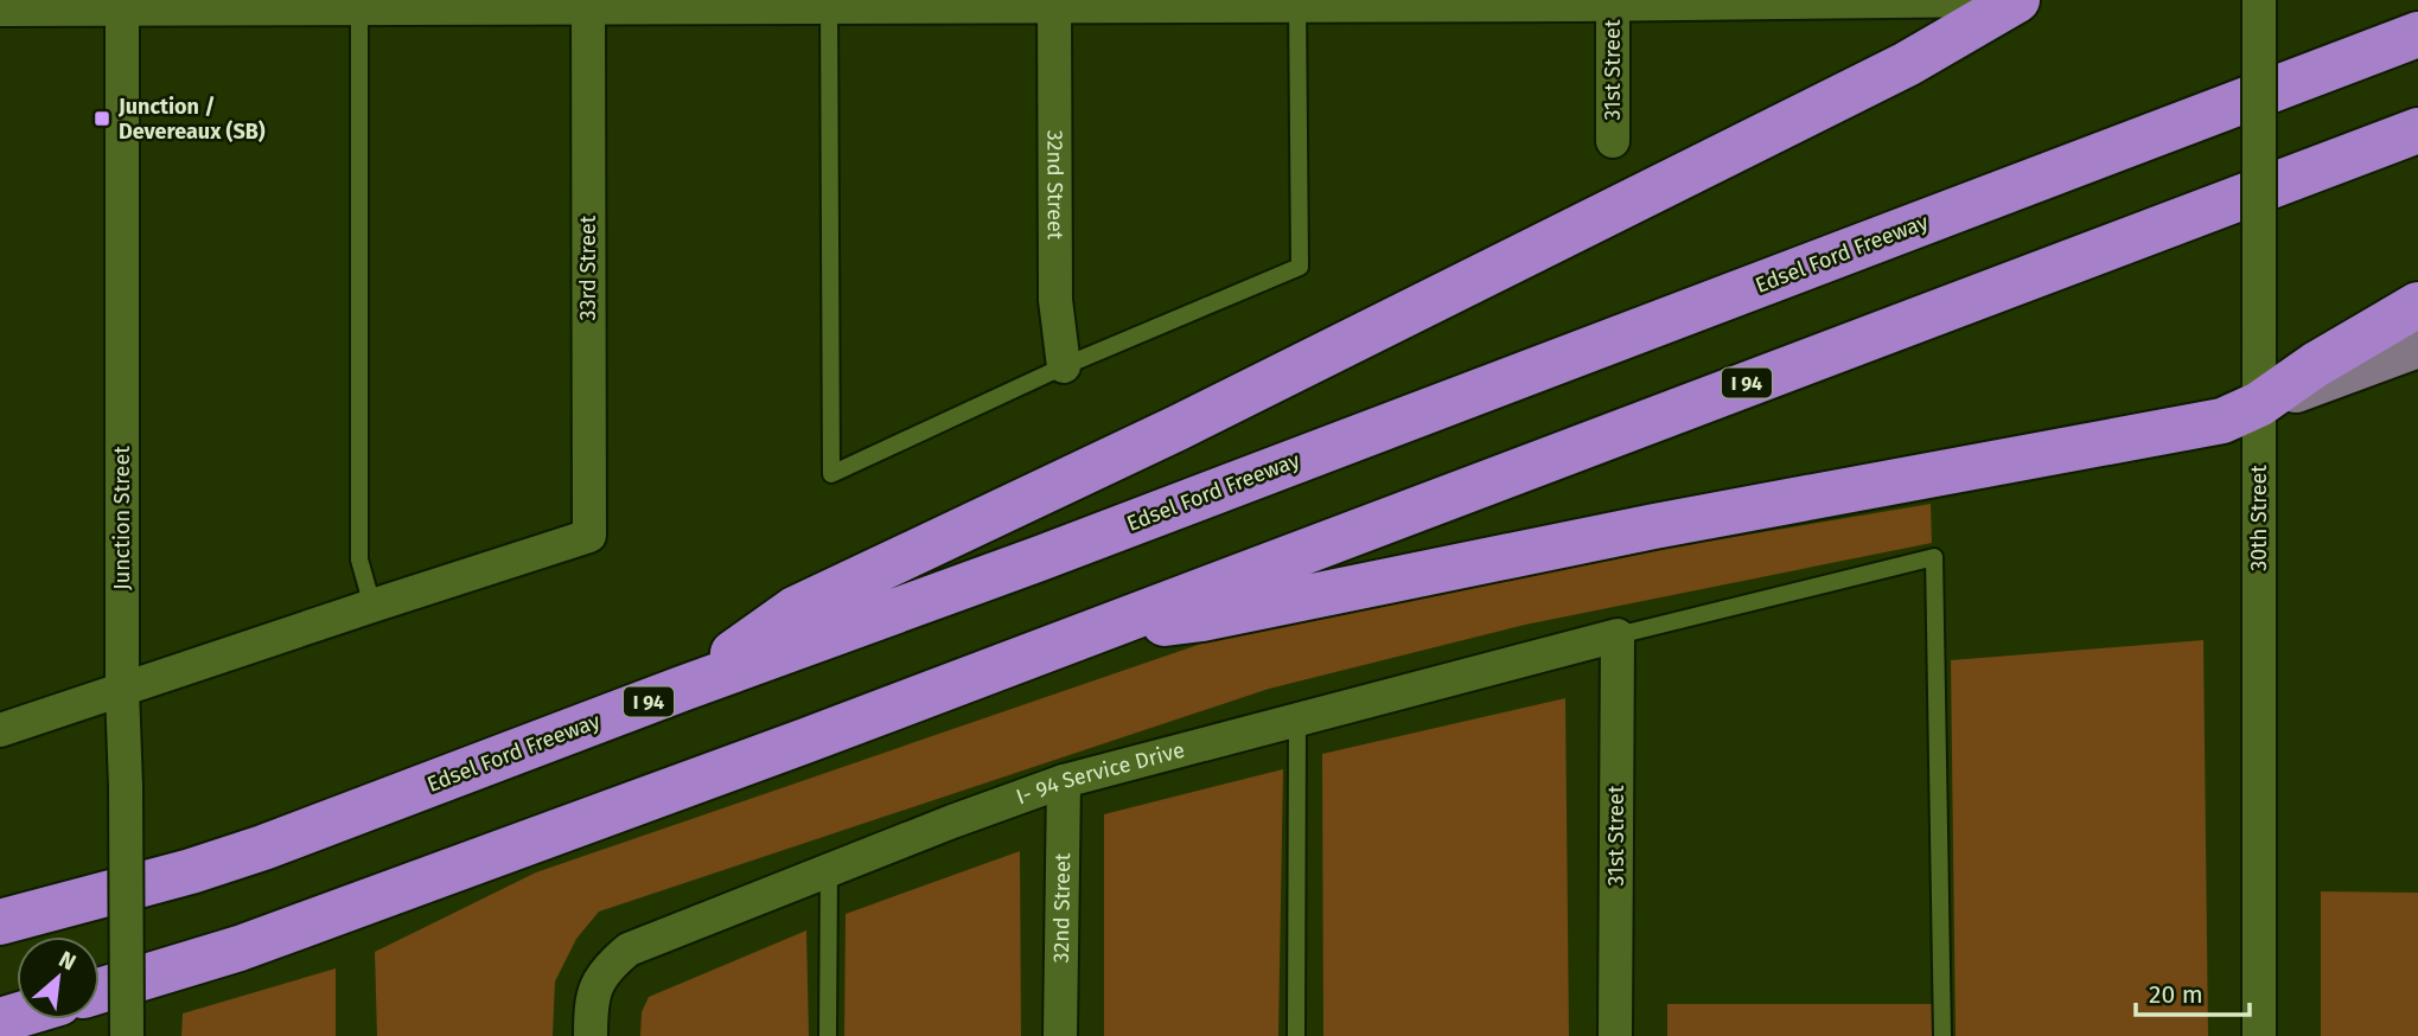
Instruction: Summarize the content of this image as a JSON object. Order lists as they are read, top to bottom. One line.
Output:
{"streets":{"highway":["Edsel Ford Freeway","I 94"],"street":["31st Street","32nd Street","33rd Street","Junction Street","30th Street","I- 94 Service Drive"]},"crossings":[["31st Street","I- 94 Service Drive"],["32nd Street","I- 94 Service Drive"]],"places":{"transit":["Junction / Devereaux (SB)"]},"scale_bar":"20 m","north":"top right"}
